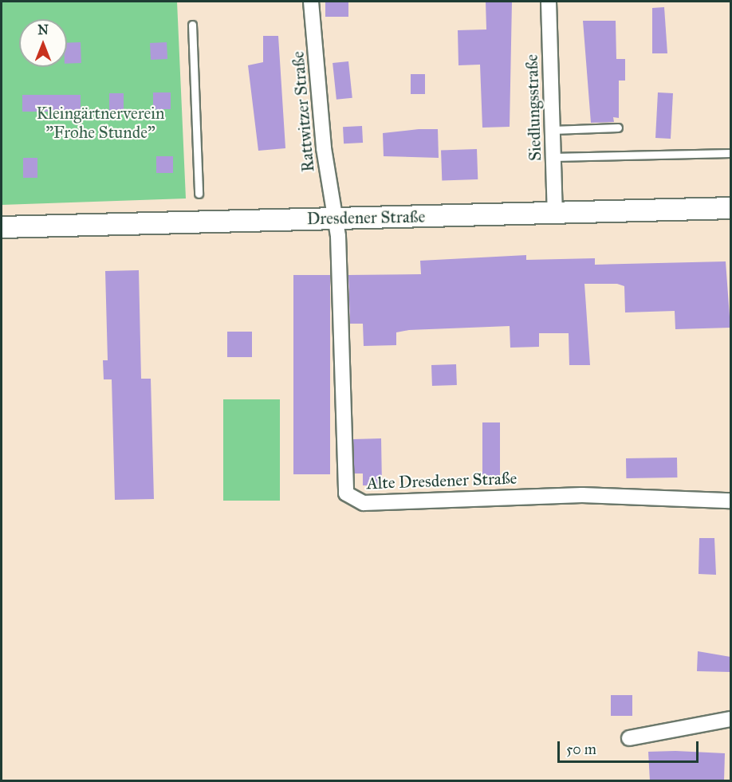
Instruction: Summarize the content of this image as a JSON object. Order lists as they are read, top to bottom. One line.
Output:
{"streets":{"main road":["Dresdener Straße"],"street":["Siedlungsstraße","Rattwitzer Straße","Alte Dresdener Straße"]},"crossings":[["Siedlungsstraße","Dresdener Straße"],["Rattwitzer Straße","Dresdener Straße"],["Rattwitzer Straße","Alte Dresdener Straße"],["Dresdener Straße","Alte Dresdener Straße"]],"parks":["Kleingärtnerverein \"Frohe Stunde\""],"scale_bar":"50 m","north":"top"}
